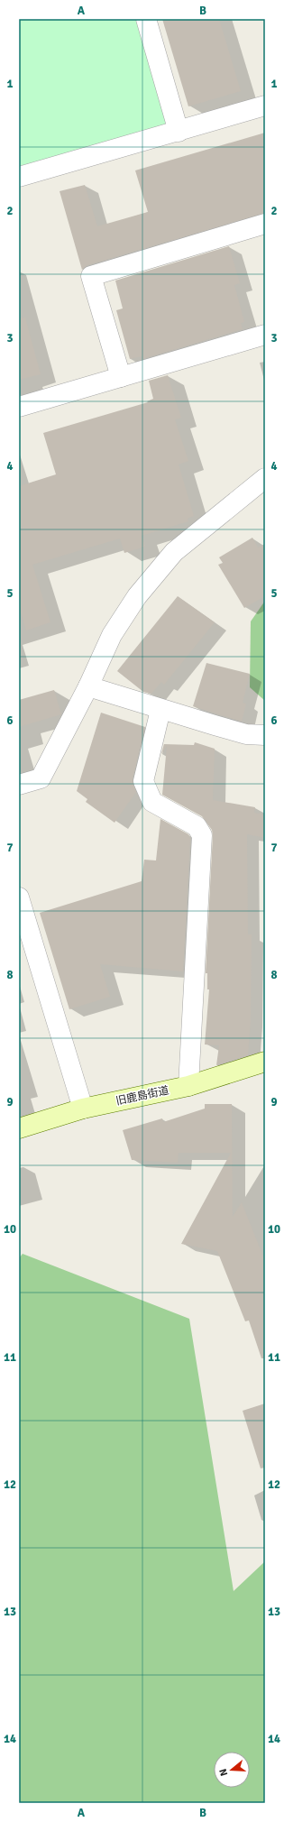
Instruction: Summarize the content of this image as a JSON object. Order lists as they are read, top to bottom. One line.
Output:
{"streets":{"street":["旧鹿島街道"]},"north":"left","grid":{"columns":["A","B"],"rows":["1","2","3","4","5","6","7","8","9","10","11","12","13","14"]}}
